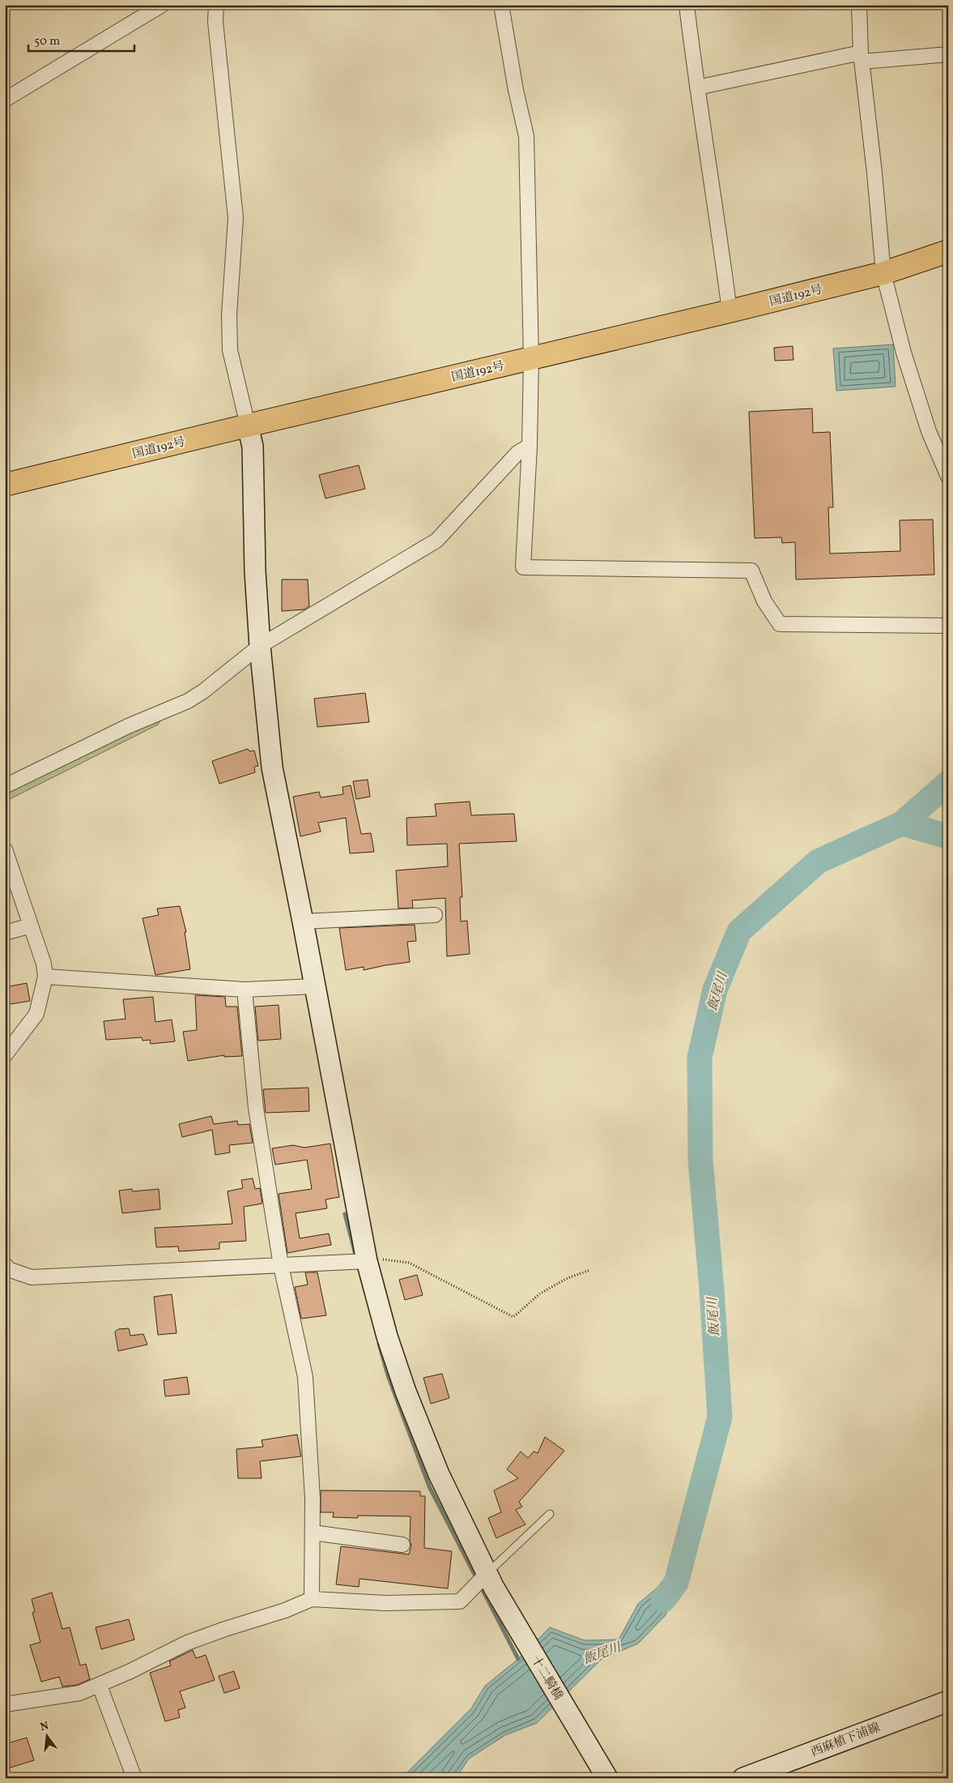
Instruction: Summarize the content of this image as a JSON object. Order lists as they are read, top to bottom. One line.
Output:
{"streets":{"highway":["国道192号"],"street":["十二騎橋","西麻植下浦線"]},"crossings":[["国道192号","十二騎橋"]],"water":["飯尾川"],"scale_bar":"50 m","north":"top"}
